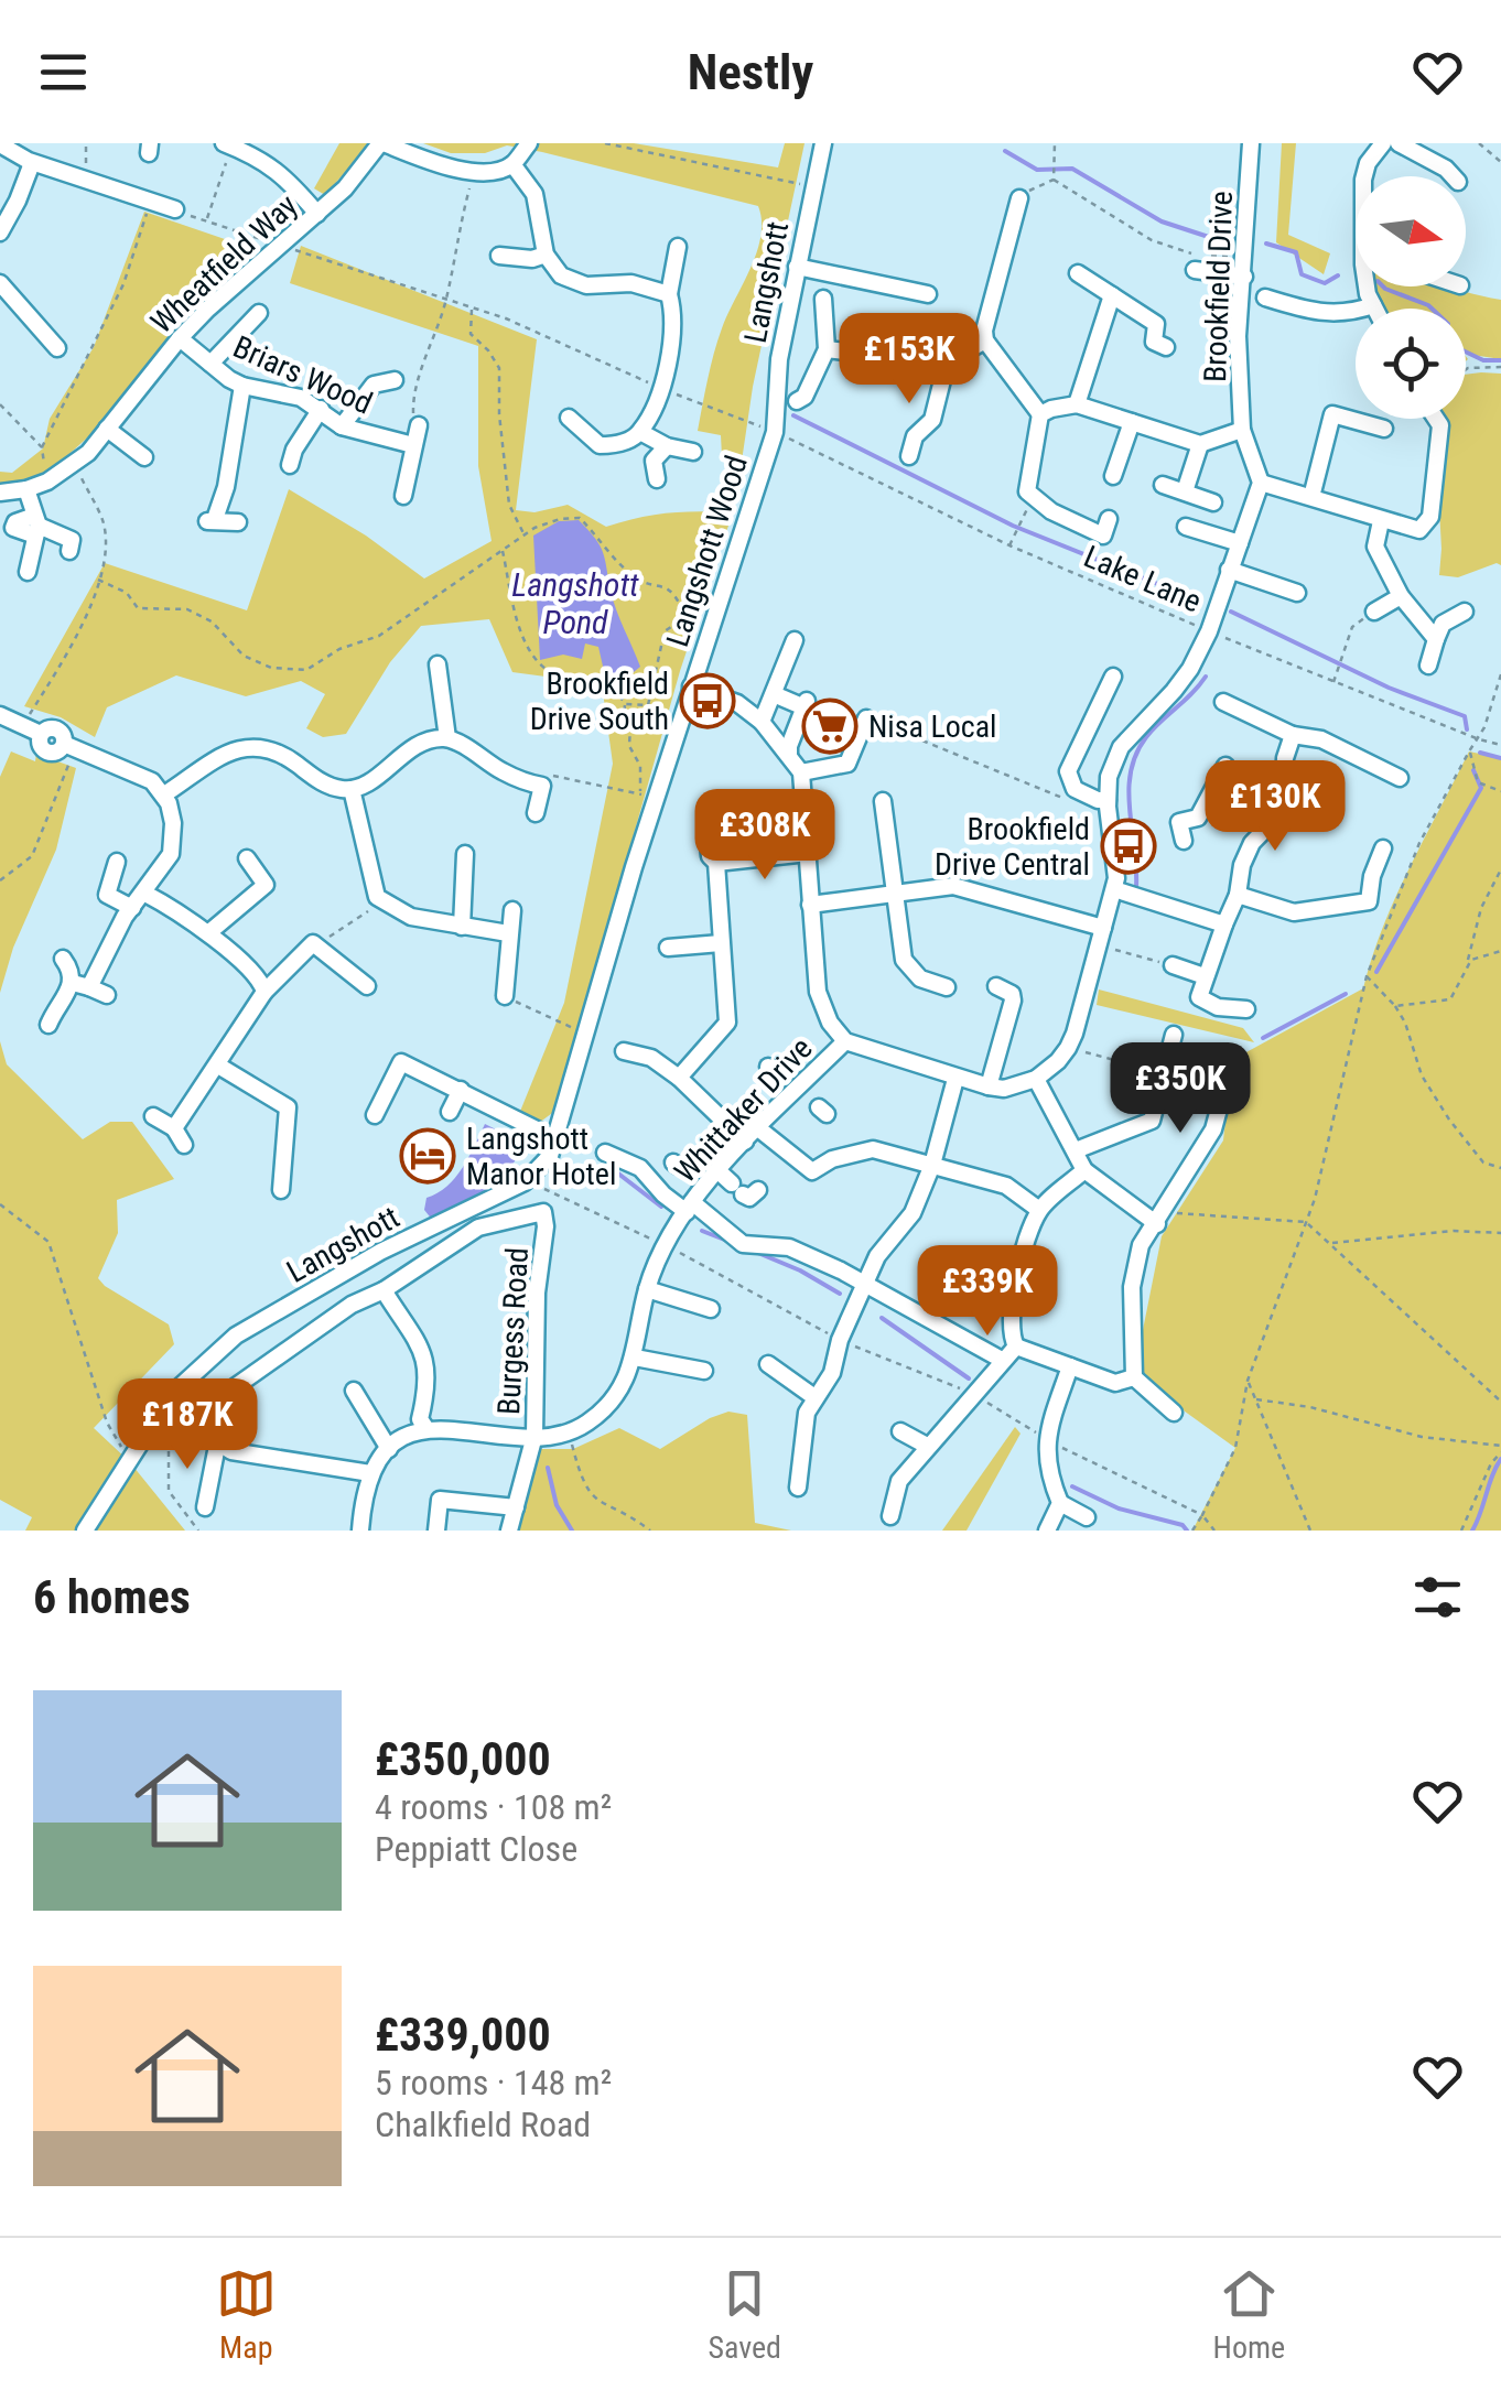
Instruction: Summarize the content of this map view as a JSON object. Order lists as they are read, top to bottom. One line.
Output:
{"streets":{"street":["Wheatfield Way","Langshott","Brookfield Drive","Briars Wood","Langshott Wood","Whittaker Drive","Burgess Road"],"path":["Lake Lane"]},"crossings":[["Wheatfield Way","Briars Wood"],["Wheatfield Way","Lake Lane"],["Langshott","Langshott Wood"],["Langshott","Lake Lane"],["Langshott Wood","Lake Lane"]],"water":["Langshott Pond"],"places":{"bus stop":["Brookfield Drive South","Brookfield Drive Central"],"supermarket":["Nisa Local"],"hotel":["Langshott Manor Hotel"]},"north":"right","page":{"header":"Nestly","price":["£153K","£130K","£308K","£350K","£339K","£187K"],"heading":"6 homes","list":[{"name":"£350,000","note":"4 rooms · 108 m² · Peppiatt Close"},{"name":"£339,000","note":"5 rooms · 148 m² · Chalkfield Road"}],"tabs":["Map","Saved","Home"]}}
